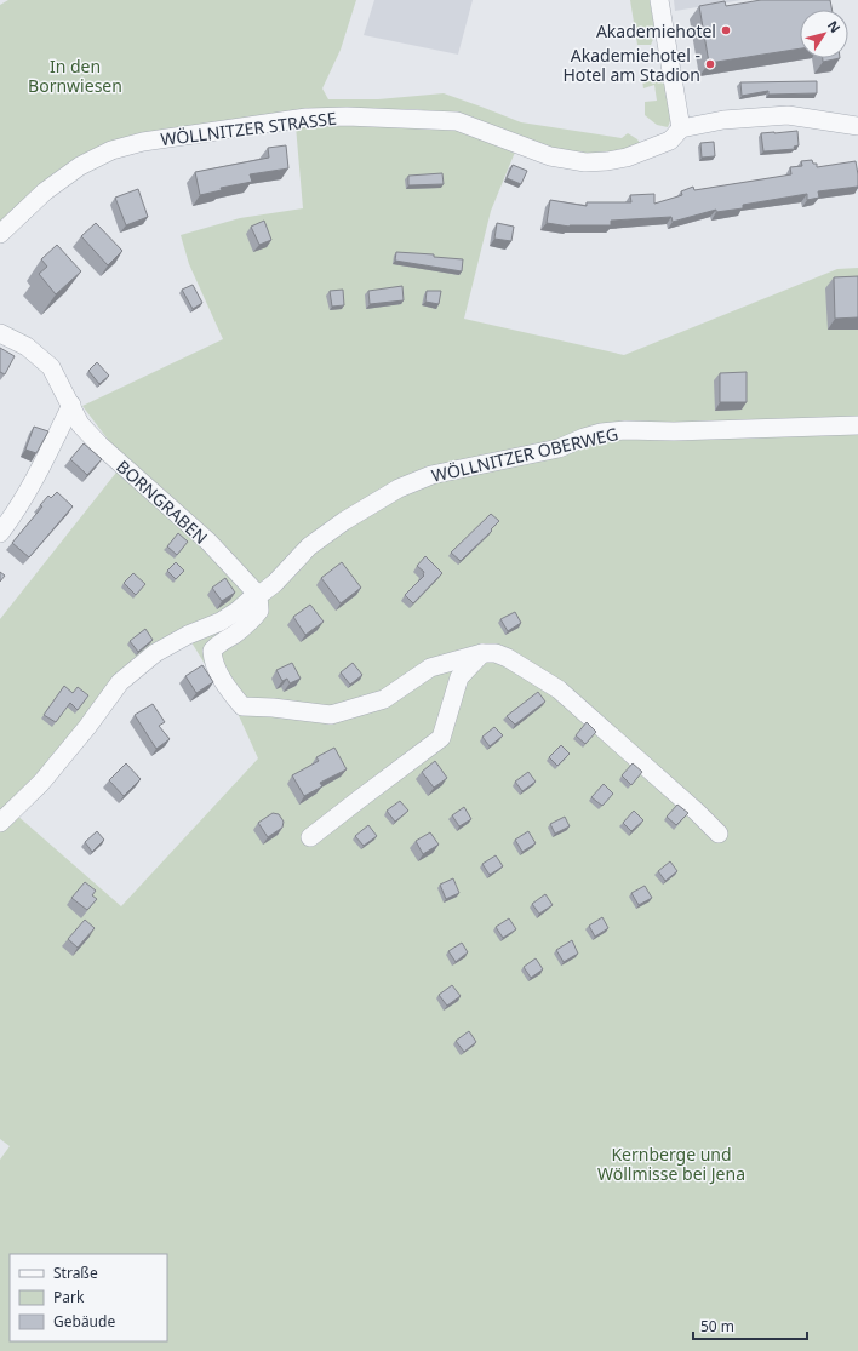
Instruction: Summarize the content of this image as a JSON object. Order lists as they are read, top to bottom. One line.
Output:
{"streets":{"street":["WÖLLNITZER STRASSE","WÖLLNITZER OBERWEG","BORNGRABEN"]},"crossings":[["WÖLLNITZER OBERWEG","BORNGRABEN"]],"parks":["In den Bornwiesen","Kernberge und Wöllmisse bei Jena"],"places":["Akademiehotel","Akademiehotel - Hotel am Stadion"],"legend":["Straße","Park","Gebäude"],"scale_bar":"50 m","north":"top right"}
